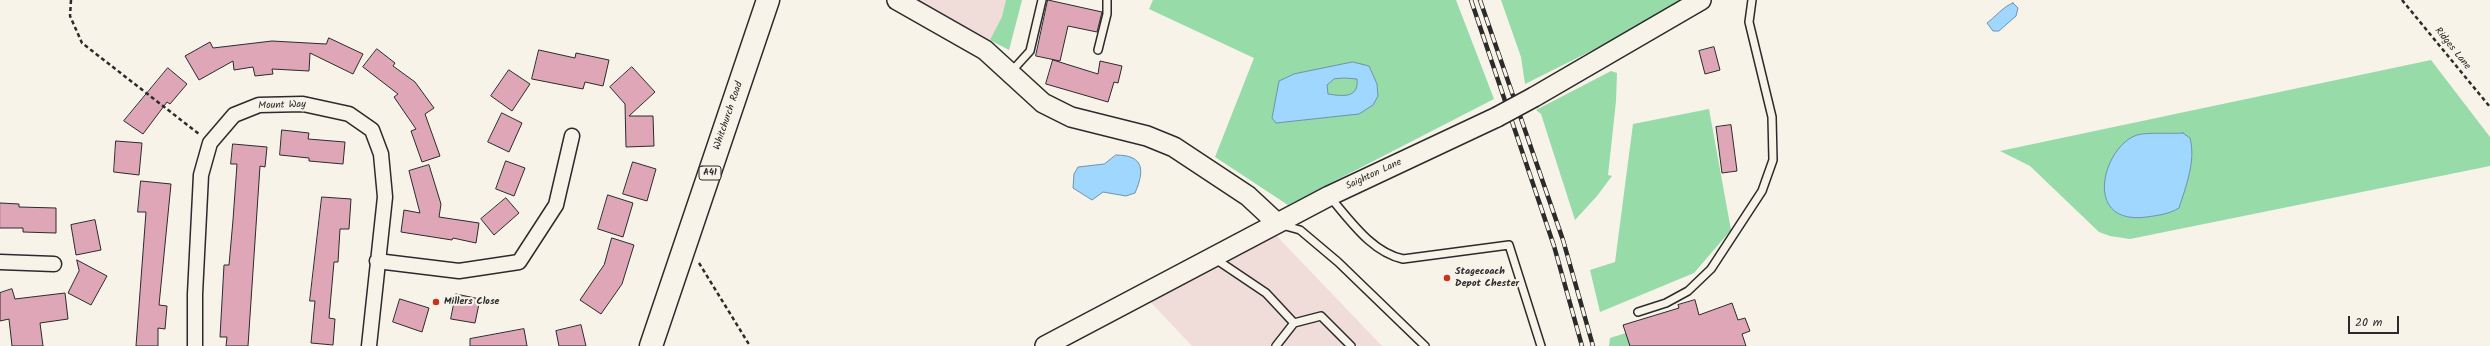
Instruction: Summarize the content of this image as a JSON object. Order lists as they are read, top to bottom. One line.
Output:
{"streets":{"highway":["Whitchurch Road","A41"],"street":["Mount Way","Saighton Lane"],"path":["Ridges Lane"]},"places":["Stagecoach Depot Chester","Millers Close"],"scale_bar":"20 m"}
